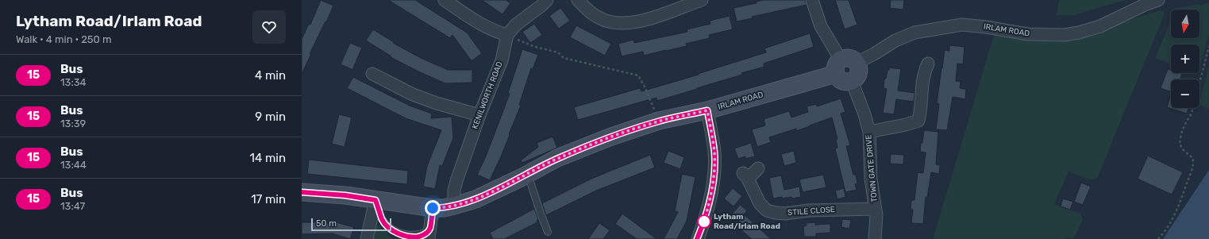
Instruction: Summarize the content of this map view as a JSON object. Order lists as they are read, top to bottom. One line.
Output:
{"streets":{"street":["IRLAM ROAD","KENILWORTH ROAD","TOWN GATE DRIVE","STILE CLOSE"]},"crossings":[["IRLAM ROAD","KENILWORTH ROAD"],["TOWN GATE DRIVE","STILE CLOSE"]],"places":["Lytham Road/Irlam Road"],"lines":["bus line 15"],"scale_bar":"50 m","north":"bottom","page":{"heading":["Lytham Road/Irlam Road","Walk · 4 min · 250 m"],"map_buttons":["+","−"],"list":[{"mark":"15","name":"Bus","note":"13:34","value":"4 min"},{"mark":"15","name":"Bus","note":"13:39","value":"9 min"},{"mark":"15","name":"Bus","note":"13:44","value":"14 min"},{"mark":"15","name":"Bus","note":"13:47","value":"17 min"}],"scale":"50 m"}}
